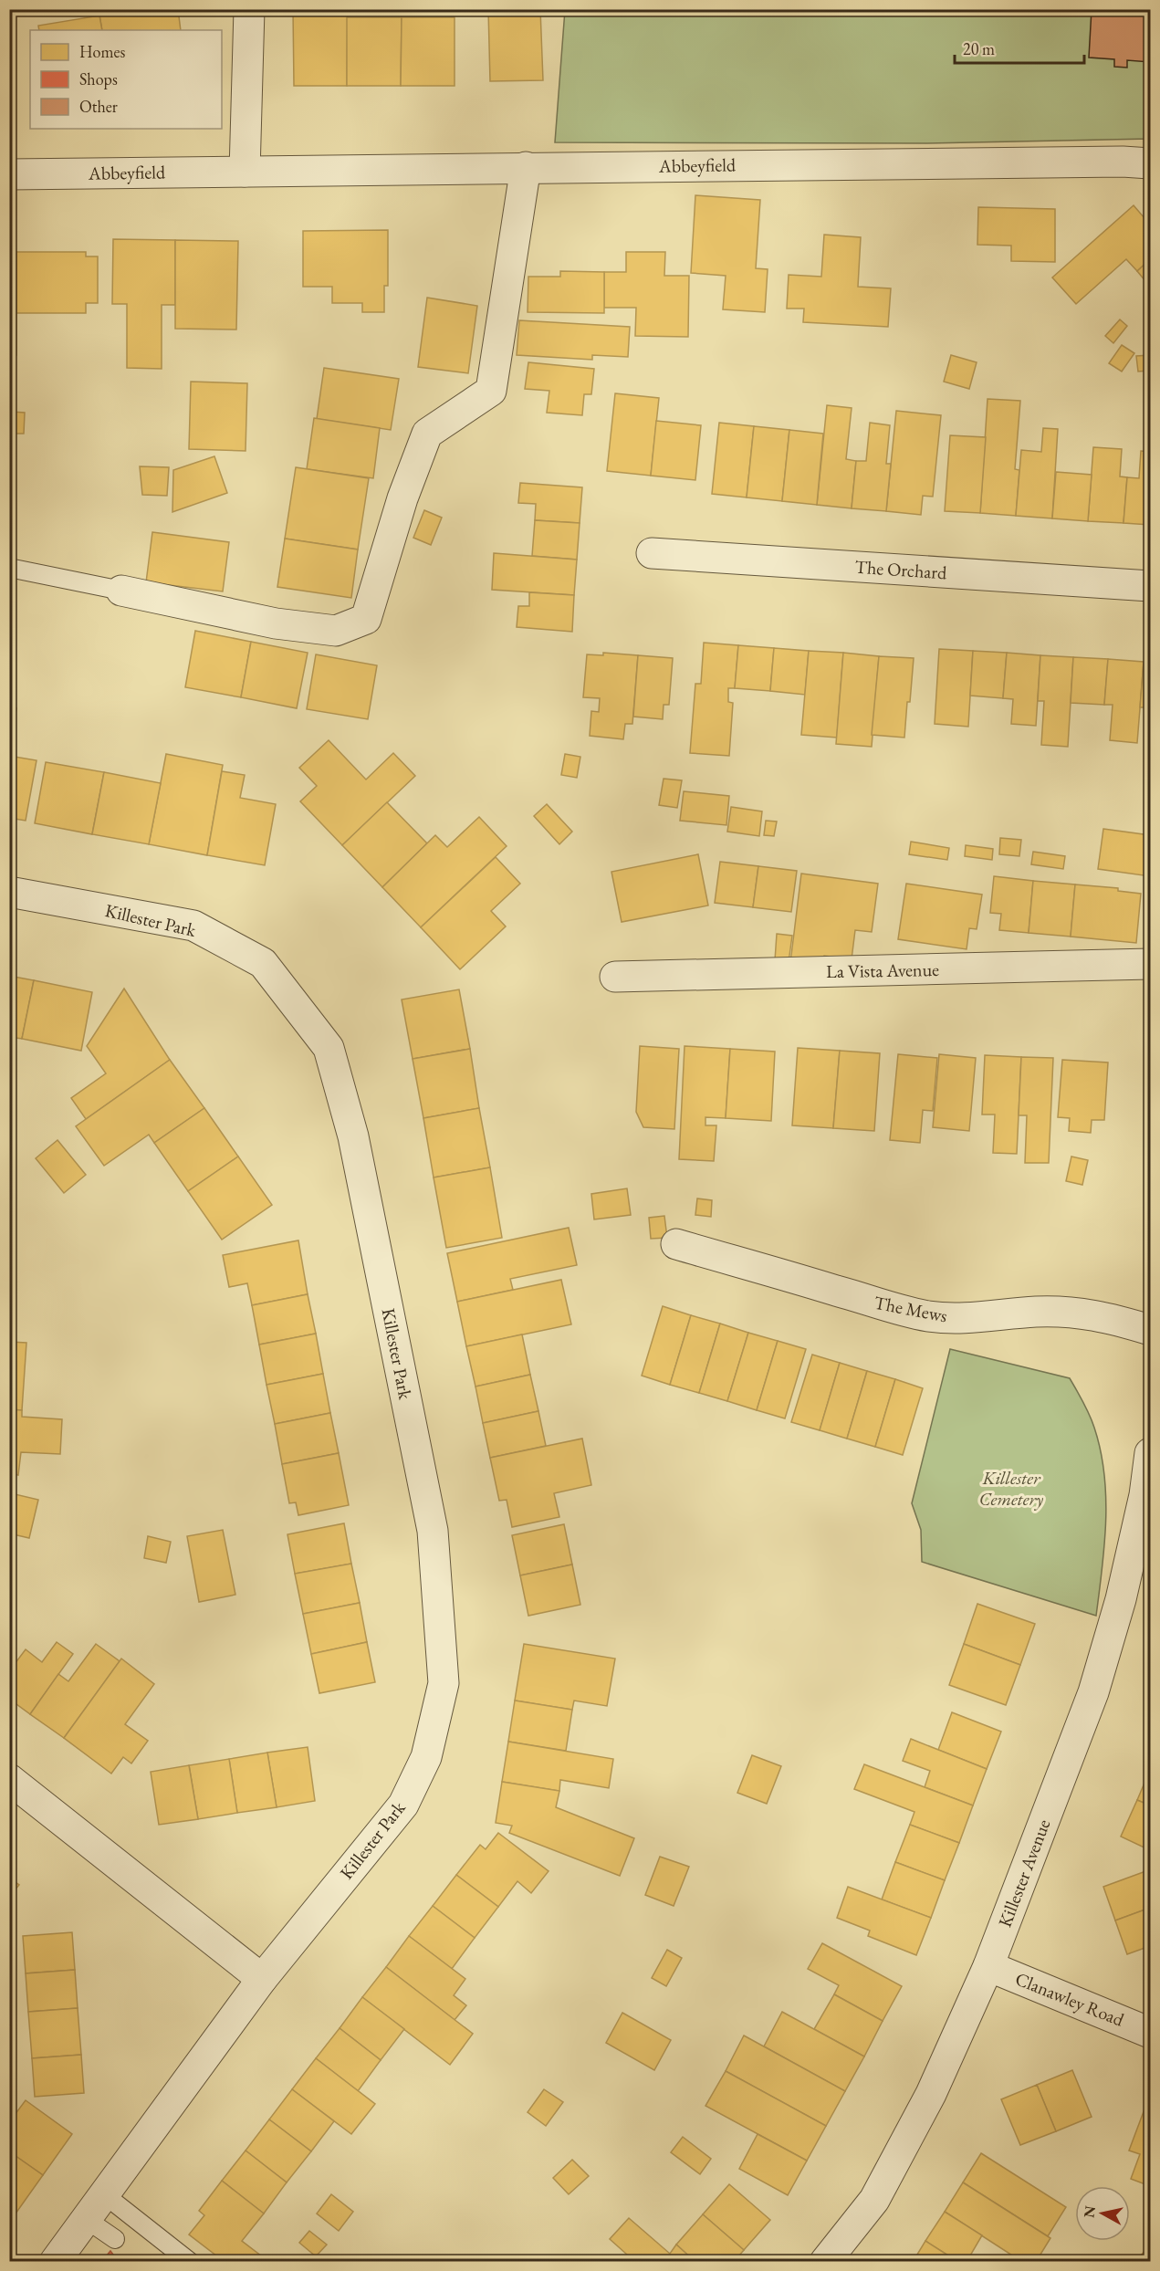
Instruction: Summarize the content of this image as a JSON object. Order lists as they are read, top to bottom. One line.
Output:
{"streets":{"street":["Abbeyfield","The Orchard","Killester Park","La Vista Avenue","The Mews","Killester Avenue","Clanawley Road"]},"crossings":[["Killester Avenue","Clanawley Road"]],"parks":["Killester Cemetery"],"legend":["Homes","Shops","Other"],"scale_bar":"20 m","north":"left"}
